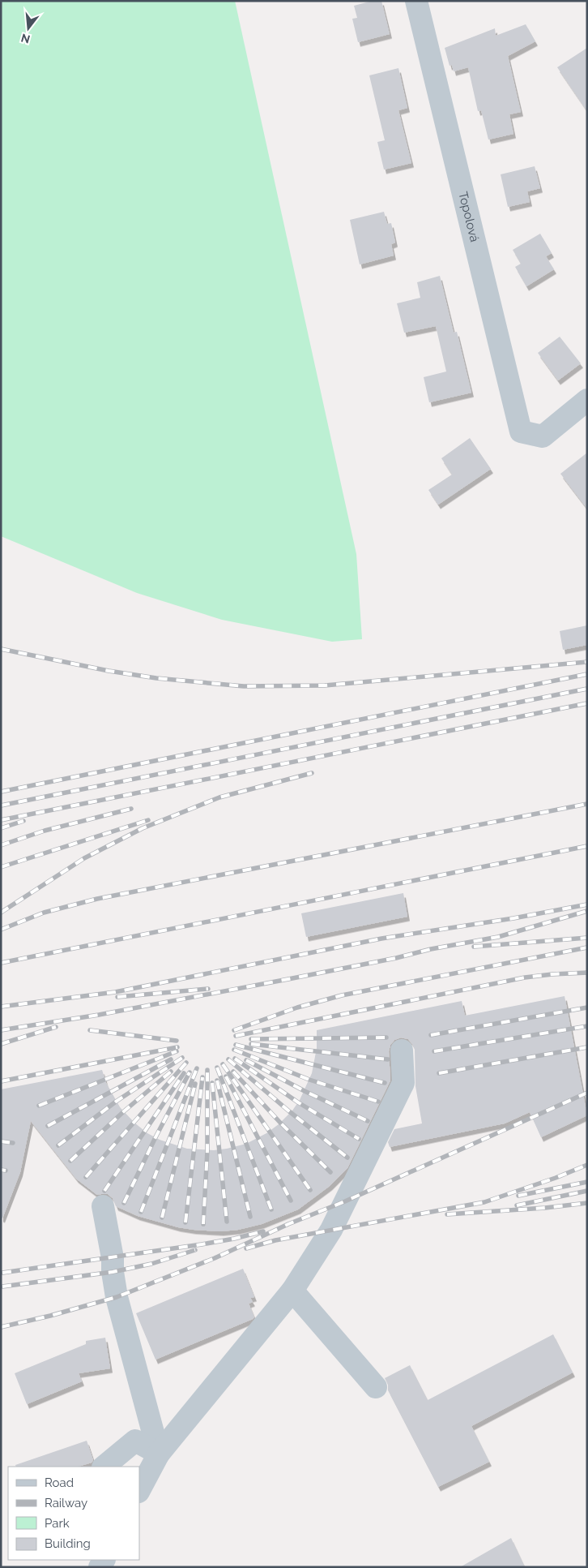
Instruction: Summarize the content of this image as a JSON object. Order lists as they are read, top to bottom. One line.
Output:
{"streets":{"street":["Topolová"]},"legend":["Road","Railway","Park","Building"],"north":"bottom"}
